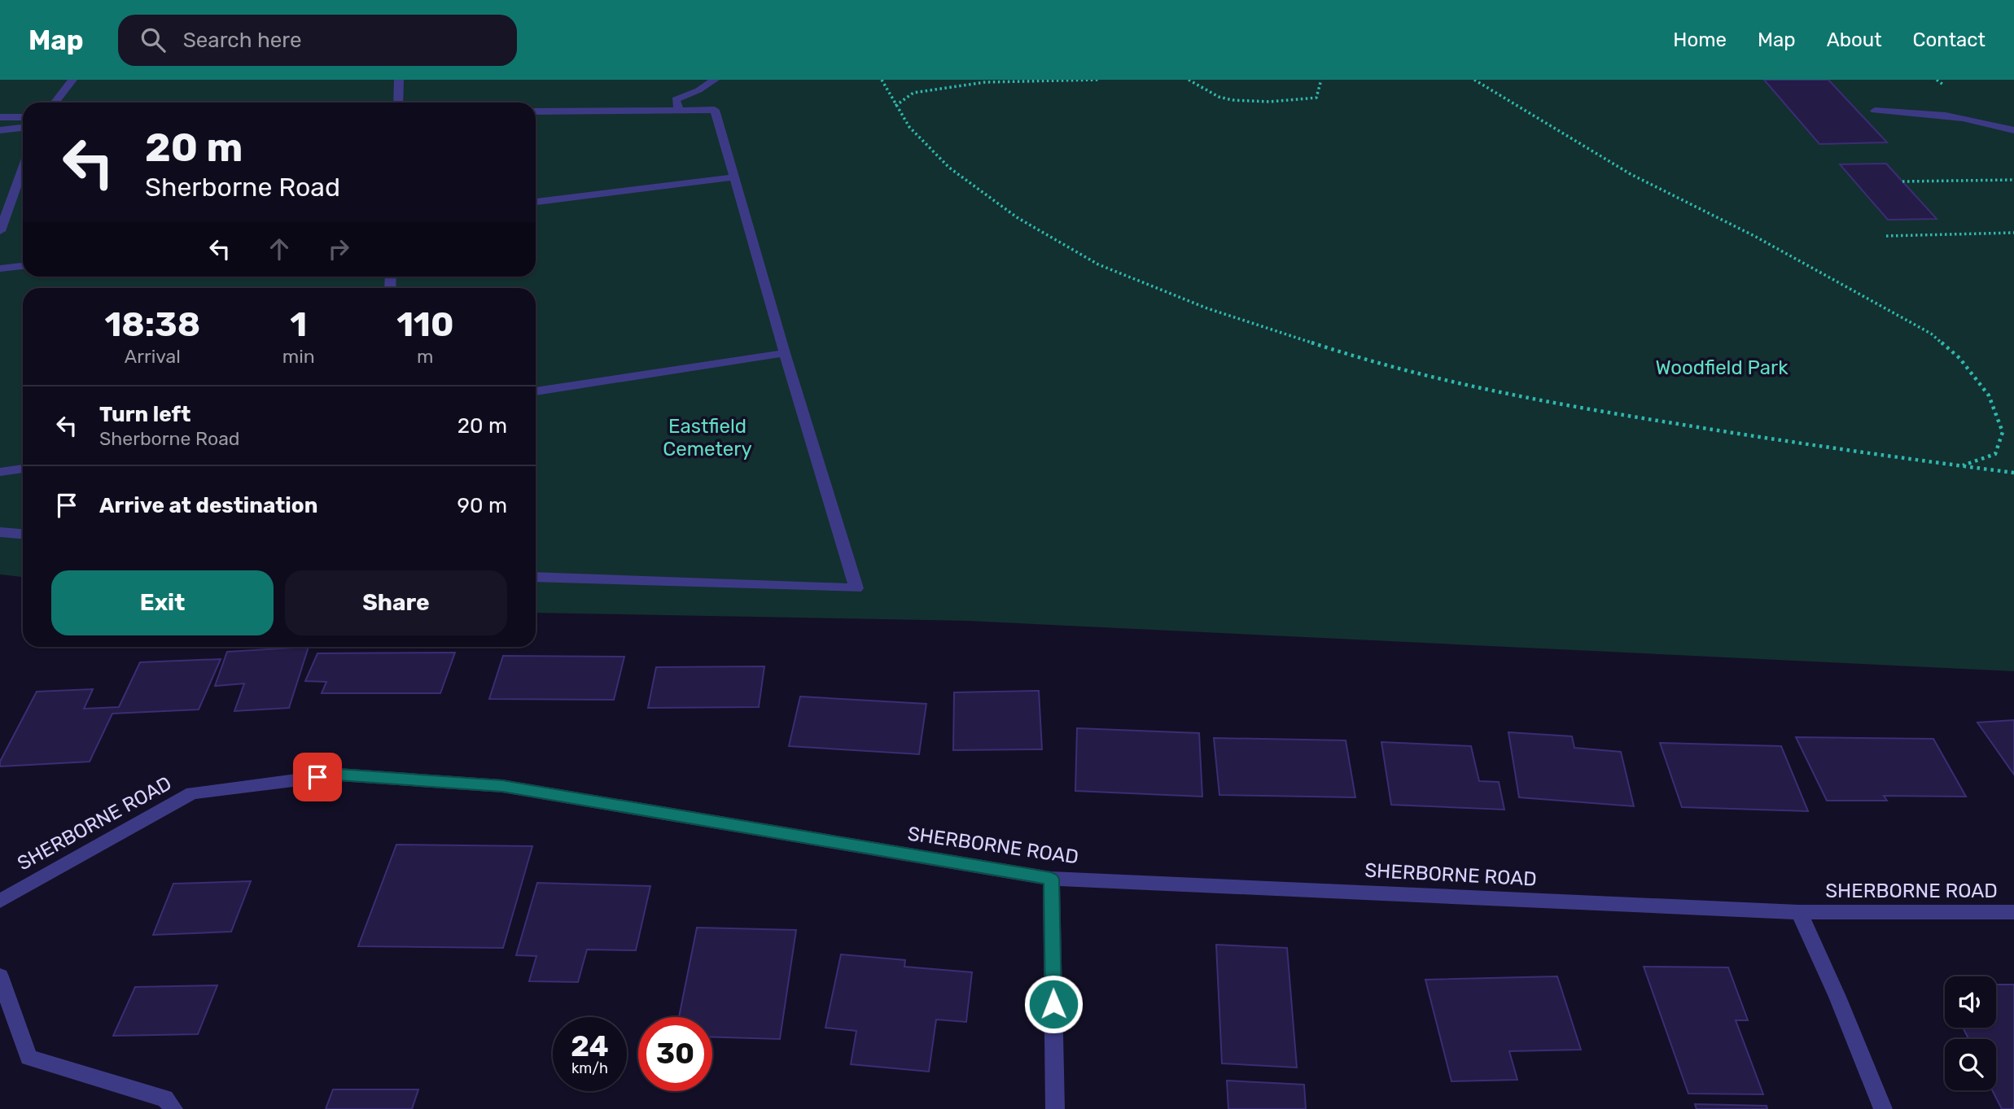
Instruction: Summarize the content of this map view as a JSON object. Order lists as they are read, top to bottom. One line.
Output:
{"streets":{"street":["SHERBORNE ROAD"]},"parks":["Woodfield Park","Eastfield Cemetery"],"page":{"header":"Map","search":"Search here","nav":["Home","Map","About","Contact"],"turn":["20 m","Sherborne Road"],"eta":["18:38","Arrival","1","min","110","m"],"list":[{"name":"Turn left","note":"Sherborne Road","value":"20 m"},{"name":"Arrive at destination","value":"90 m"}],"buttons":["Exit","Share"],"speed":"24 km/h","limit":"30"}}
